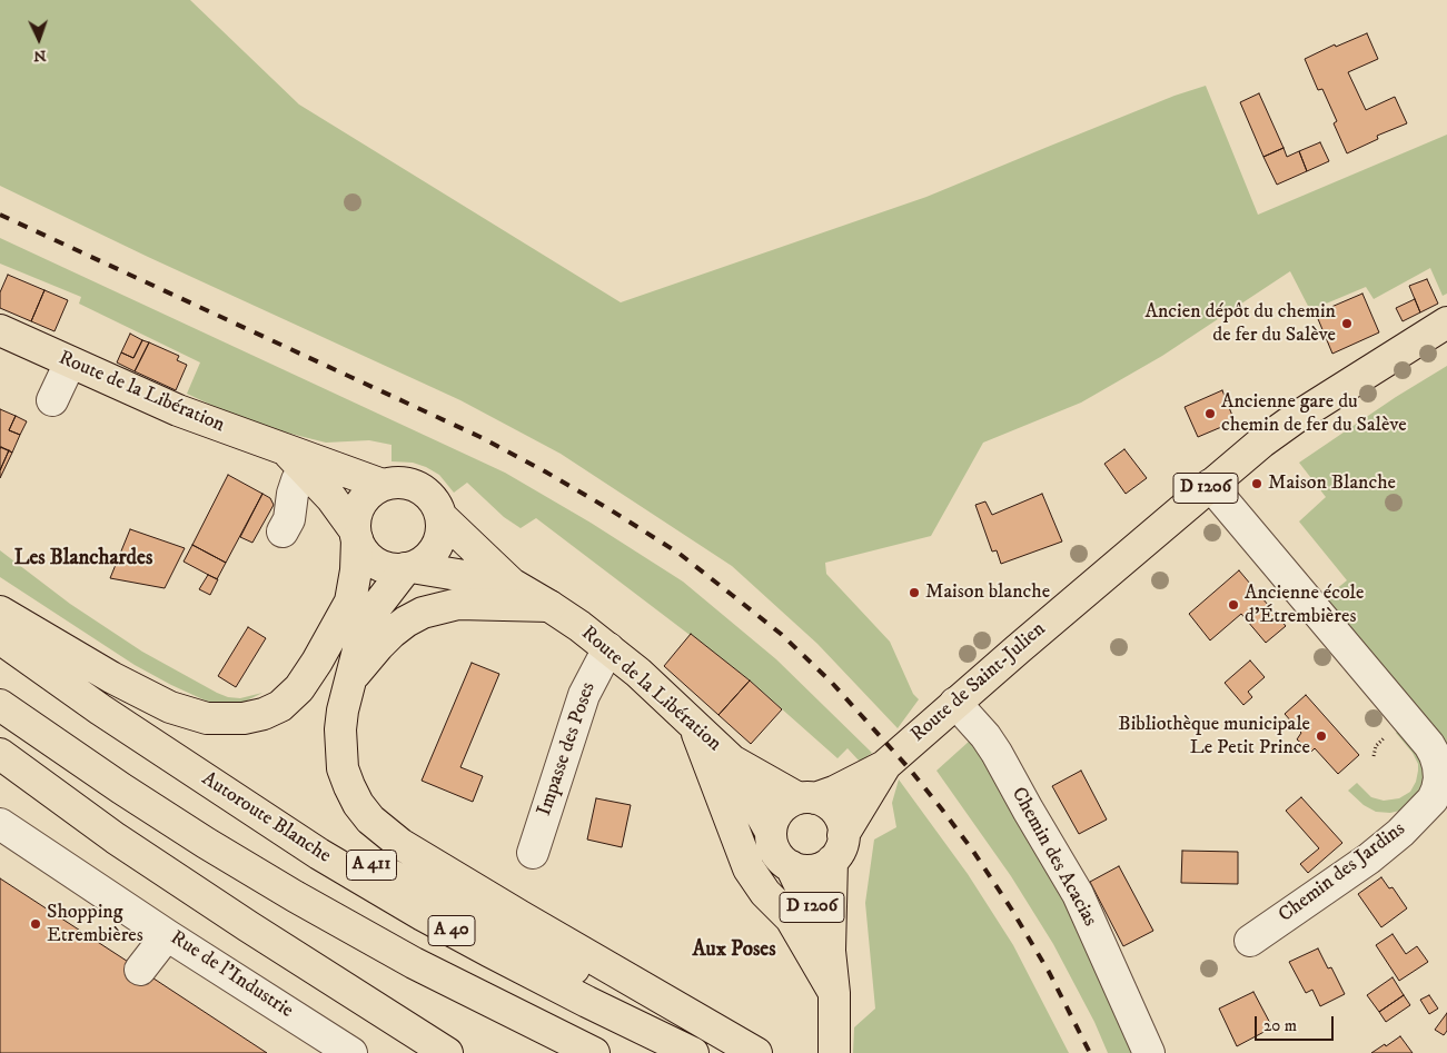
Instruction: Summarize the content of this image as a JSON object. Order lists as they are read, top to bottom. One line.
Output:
{"streets":{"main road":["Route de la Libération","D 1206","Route de Saint-Julien","Autoroute Blanche","A 411","A 40"],"street":["Impasse des Poses","Chemin des Acacias","Chemin des Jardins","Rue de l'Industrie"]},"crossings":[["Route de la Libération","D 1206"],["Route de la Libération","Route de Saint-Julien"],["Route de la Libération","Impasse des Poses"],["D 1206","Route de Saint-Julien"],["Route de Saint-Julien","Chemin des Acacias"],["Route de Saint-Julien","Chemin des Jardins"],["Autoroute Blanche","A 411"]],"districts":["Les Blanchardes","Aux Poses"],"places":["Ancien dépôt du chemin de fer du Salève","Ancienne gare du chemin de fer du Salève","Maison Blanche","Maison blanche","Ancienne école d'Étrembières","Bibliothèque municipale Le Petit Prince","Shopping Etrembières"],"scale_bar":"20 m","north":"bottom"}
